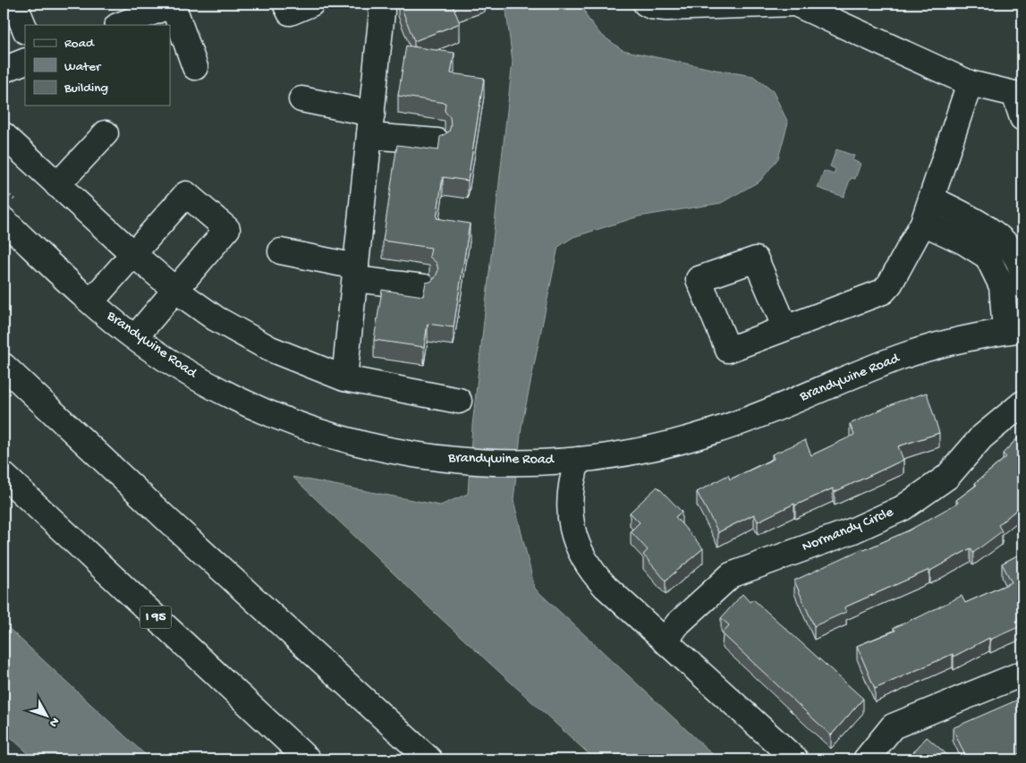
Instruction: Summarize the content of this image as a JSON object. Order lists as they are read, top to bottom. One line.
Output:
{"streets":{"main road":["Brandywine Road","Normandy Circle","I 95"]},"legend":["Road","Water","Building"],"north":"bottom right"}
